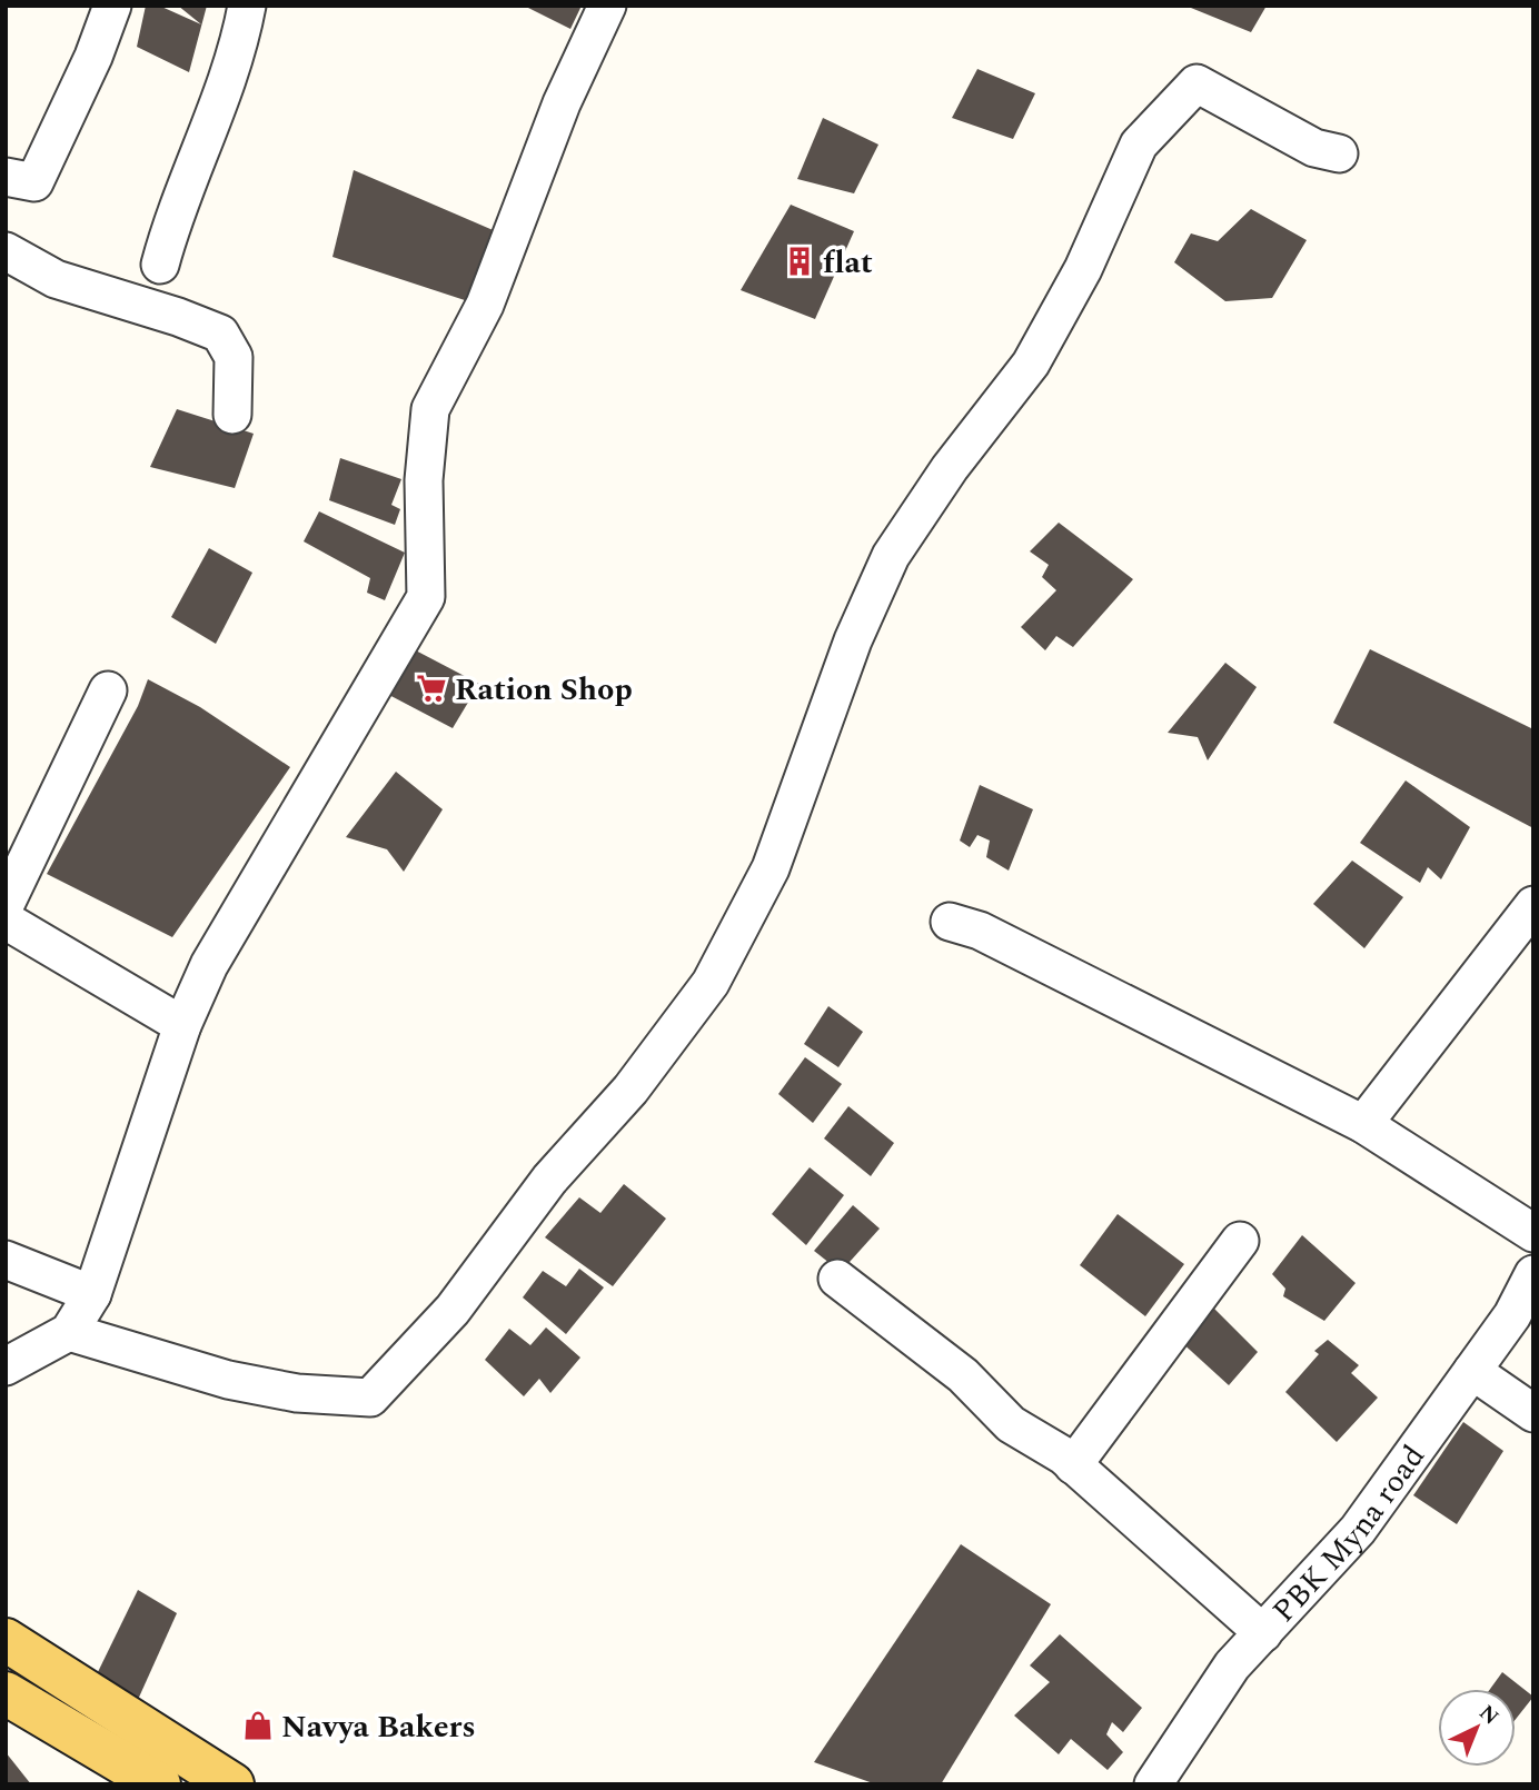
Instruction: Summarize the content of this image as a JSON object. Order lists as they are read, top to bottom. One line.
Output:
{"streets":{"street":["PBK Myna road"]},"places":{"building":["flat"],"supermarket":["Ration Shop"],"shop":["Navya Bakers"]},"north":"top right"}
